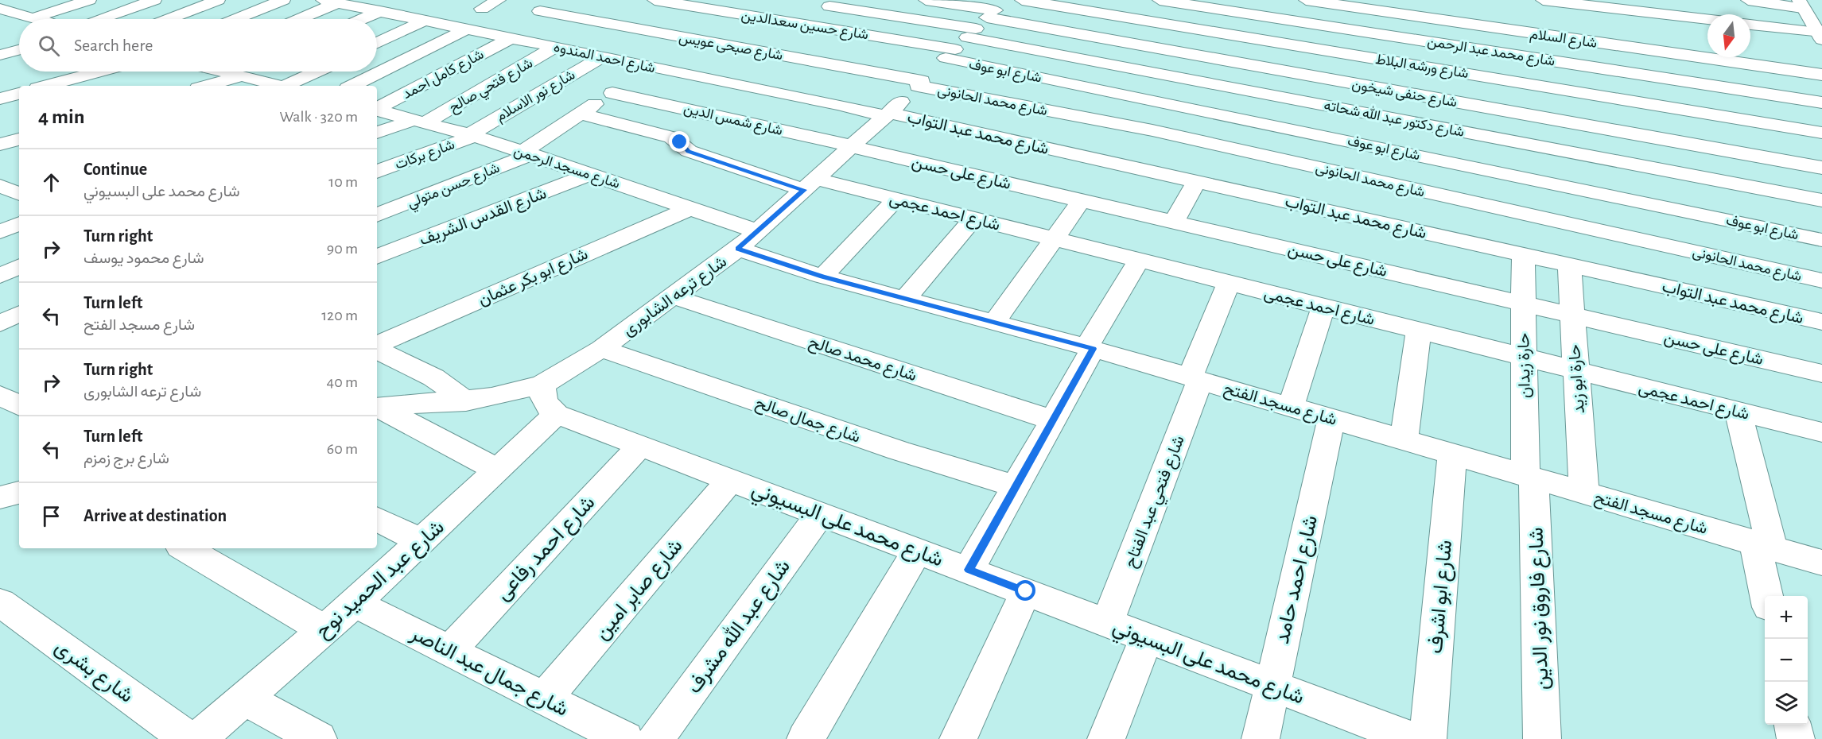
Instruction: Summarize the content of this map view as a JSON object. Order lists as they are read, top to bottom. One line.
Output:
{"streets":{"street":["شارع حسين سعدالدين","شارع السلام","شارع صبحى عويس","شارع محمد عبد الرحمن","شارع احمد المندوه","شارع ورشه البلاط","شارع ابو عوف","شارع كامل احمد","شارع فتحي صالح","شارع حنفى شيخون","شارع نور الاسلام","شارع محمد الحانونى","شارع دكتور عبد الله شحاته","شارع شمس الدين","شارع محمد عبد التواب","شارع بركات","شارع مسجد الرحمن","شارع على حسن","شارع حسن متولي","شارع احمد عجمى","شارع القدس الشريف","شارع ابو بكر عثمان","شارع ترعه الشابورى","شارع محمد صالح","حارة زيدان","حارة ابو زيد","شارع مسجد الفتح","شارع جمال صالح","شارع فتحي عبد الفتاح","شارع محمد على البسيوني","شارع احمد رفاعى","شارع عبد الحميد نوح","شارع احمد حامد","شارع صابر امين","شارع ابو اشرف","شارع فاروق نور الدين","شارع عبد الله مشرف","شارع بشرى","شارع جمال عبد الناصر"]},"crossings":[["شارع حسين سعدالدين","شارع ابو عوف"],["شارع حسين سعدالدين","شارع حنفى شيخون"],["شارع حسين سعدالدين","شارع دكتور عبد الله شحاته"],["شارع حسين سعدالدين","شارع ترعه الشابورى"],["شارع صبحى عويس","شارع محمد الحانونى"],["شارع صبحى عويس","شارع ترعه الشابورى"],["شارع احمد المندوه","شارع كامل احمد"],["شارع احمد المندوه","شارع فتحي صالح"],["شارع احمد المندوه","شارع نور الاسلام"],["شارع احمد المندوه","شارع محمد عبد التواب"],["شارع احمد المندوه","شارع حسن متولي"],["شارع احمد المندوه","شارع ترعه الشابورى"],["شارع ابو عوف","شارع حنفى شيخون"],["شارع ابو عوف","شارع دكتور عبد الله شحاته"],["شارع ابو عوف","شارع ترعه الشابورى"],["شارع فتحي صالح","شارع مسجد الرحمن"],["شارع حنفى شيخون","شارع دكتور عبد الله شحاته"],["شارع حنفى شيخون","شارع ترعه الشابورى"],["شارع نور الاسلام","شارع بركات"],["شارع نور الاسلام","شارع مسجد الرحمن"],["شارع محمد الحانونى","شارع ترعه الشابورى"],["شارع دكتور عبد الله شحاته","شارع ترعه الشابورى"],["شارع شمس الدين","شارع على حسن"],["شارع شمس الدين","شارع حسن متولي"],["شارع شمس الدين","شارع ترعه الشابورى"],["شارع محمد عبد التواب","شارع ترعه الشابورى"],["شارع محمد عبد التواب","حارة زيدان"],["شارع محمد عبد التواب","حارة ابو زيد"],["شارع بركات","شارع مسجد الرحمن"],["شارع مسجد الرحمن","شارع حسن متولي"],["شارع مسجد الرحمن","شارع القدس الشريف"],["شارع مسجد الرحمن","شارع ابو بكر عثمان"],["شارع مسجد الرحمن","شارع ترعه الشابورى"],["شارع مسجد الرحمن","شارع مسجد الفتح"],["شارع على حسن","شارع ترعه الشابورى"],["شارع على حسن","حارة زيدان"],["شارع على حسن","حارة ابو زيد"],["شارع حسن متولي","شارع احمد عجمى"],["شارع احمد عجمى","شارع ترعه الشابورى"],["شارع احمد عجمى","حارة زيدان"],["شارع احمد عجمى","حارة ابو زيد"],["شارع احمد عجمى","شارع فتحي عبد الفتاح"],["شارع ترعه الشابورى","شارع محمد صالح"],["شارع ترعه الشابورى","شارع مسجد الفتح"],["شارع ترعه الشابورى","شارع جمال صالح"],["شارع ترعه الشابورى","شارع محمد على البسيوني"],["حارة زيدان","شارع مسجد الفتح"],["حارة زيدان","شارع فاروق نور الدين"],["حارة ابو زيد","شارع مسجد الفتح"],["شارع مسجد الفتح","شارع فتحي عبد الفتاح"],["شارع مسجد الفتح","شارع احمد حامد"],["شارع مسجد الفتح","شارع ابو اشرف"],["شارع مسجد الفتح","شارع فاروق نور الدين"],["شارع فتحي عبد الفتاح","شارع محمد على البسيوني"],["شارع محمد على البسيوني","شارع احمد رفاعى"],["شارع محمد على البسيوني","شارع عبد الحميد نوح"],["شارع محمد على البسيوني","شارع احمد حامد"],["شارع محمد على البسيوني","شارع صابر امين"],["شارع محمد على البسيوني","شارع عبد الله مشرف"],["شارع احمد رفاعى","شارع جمال عبد الناصر"],["شارع عبد الحميد نوح","شارع جمال عبد الناصر"],["شارع صابر امين","شارع جمال عبد الناصر"]],"north":"bottom","page":{"search":"Search here","heading":["4 min","Walk · 320 m"],"list":[["Continue","شارع محمد على البسيوني","10 m"],["Turn right","شارع محمود يوسف","90 m"],["Turn left","شارع مسجد الفتح","120 m"],["Turn right","شارع ترعه الشابورى","40 m"],["Turn left","شارع برج زمزم","60 m"],"Arrive at destination"],"map_buttons":["+","−"]}}
